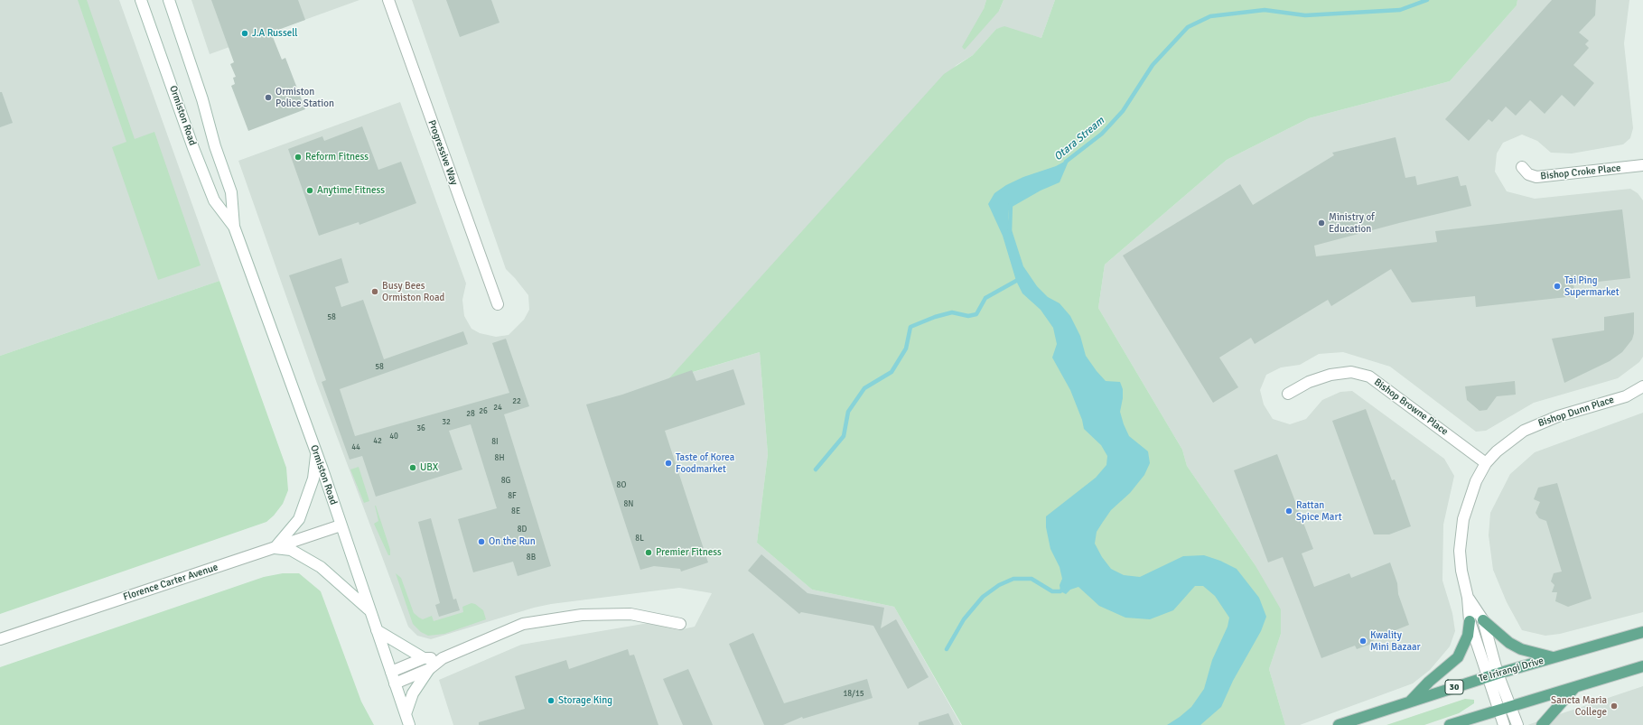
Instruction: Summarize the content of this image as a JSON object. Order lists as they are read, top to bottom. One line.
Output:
{"streets":{"main road":["Te Irirangi Drive","30"],"street":["Ormiston Road","Progressive Way","Bishop Croke Place","Bishop Browne Place","Bishop Dunn Place","Florence Carter Avenue"]},"crossings":[["Ormiston Road","Florence Carter Avenue"],["Bishop Browne Place","Bishop Dunn Place"],["Bishop Dunn Place","Te Irirangi Drive"]],"water":["Otara Stream"],"places":["J.A Russell","Ormiston Police Station","Reform Fitness","Anytime Fitness","Ministry of Education","Tai Ping Supermarket","Busy Bees Ormiston Road","Taste of Korea Foodmarket","UBX","Rattan Spice Mart","On the Run","Premier Fitness","Kwality Mini Bazaar","Storage King","Sancta Maria College"],"house_numbers":["58","58","22","24","26","28","32","36","40","42","8I","44","8H","8G","8O","8F","8N","8E","8D","8L","8B","18/15"]}
